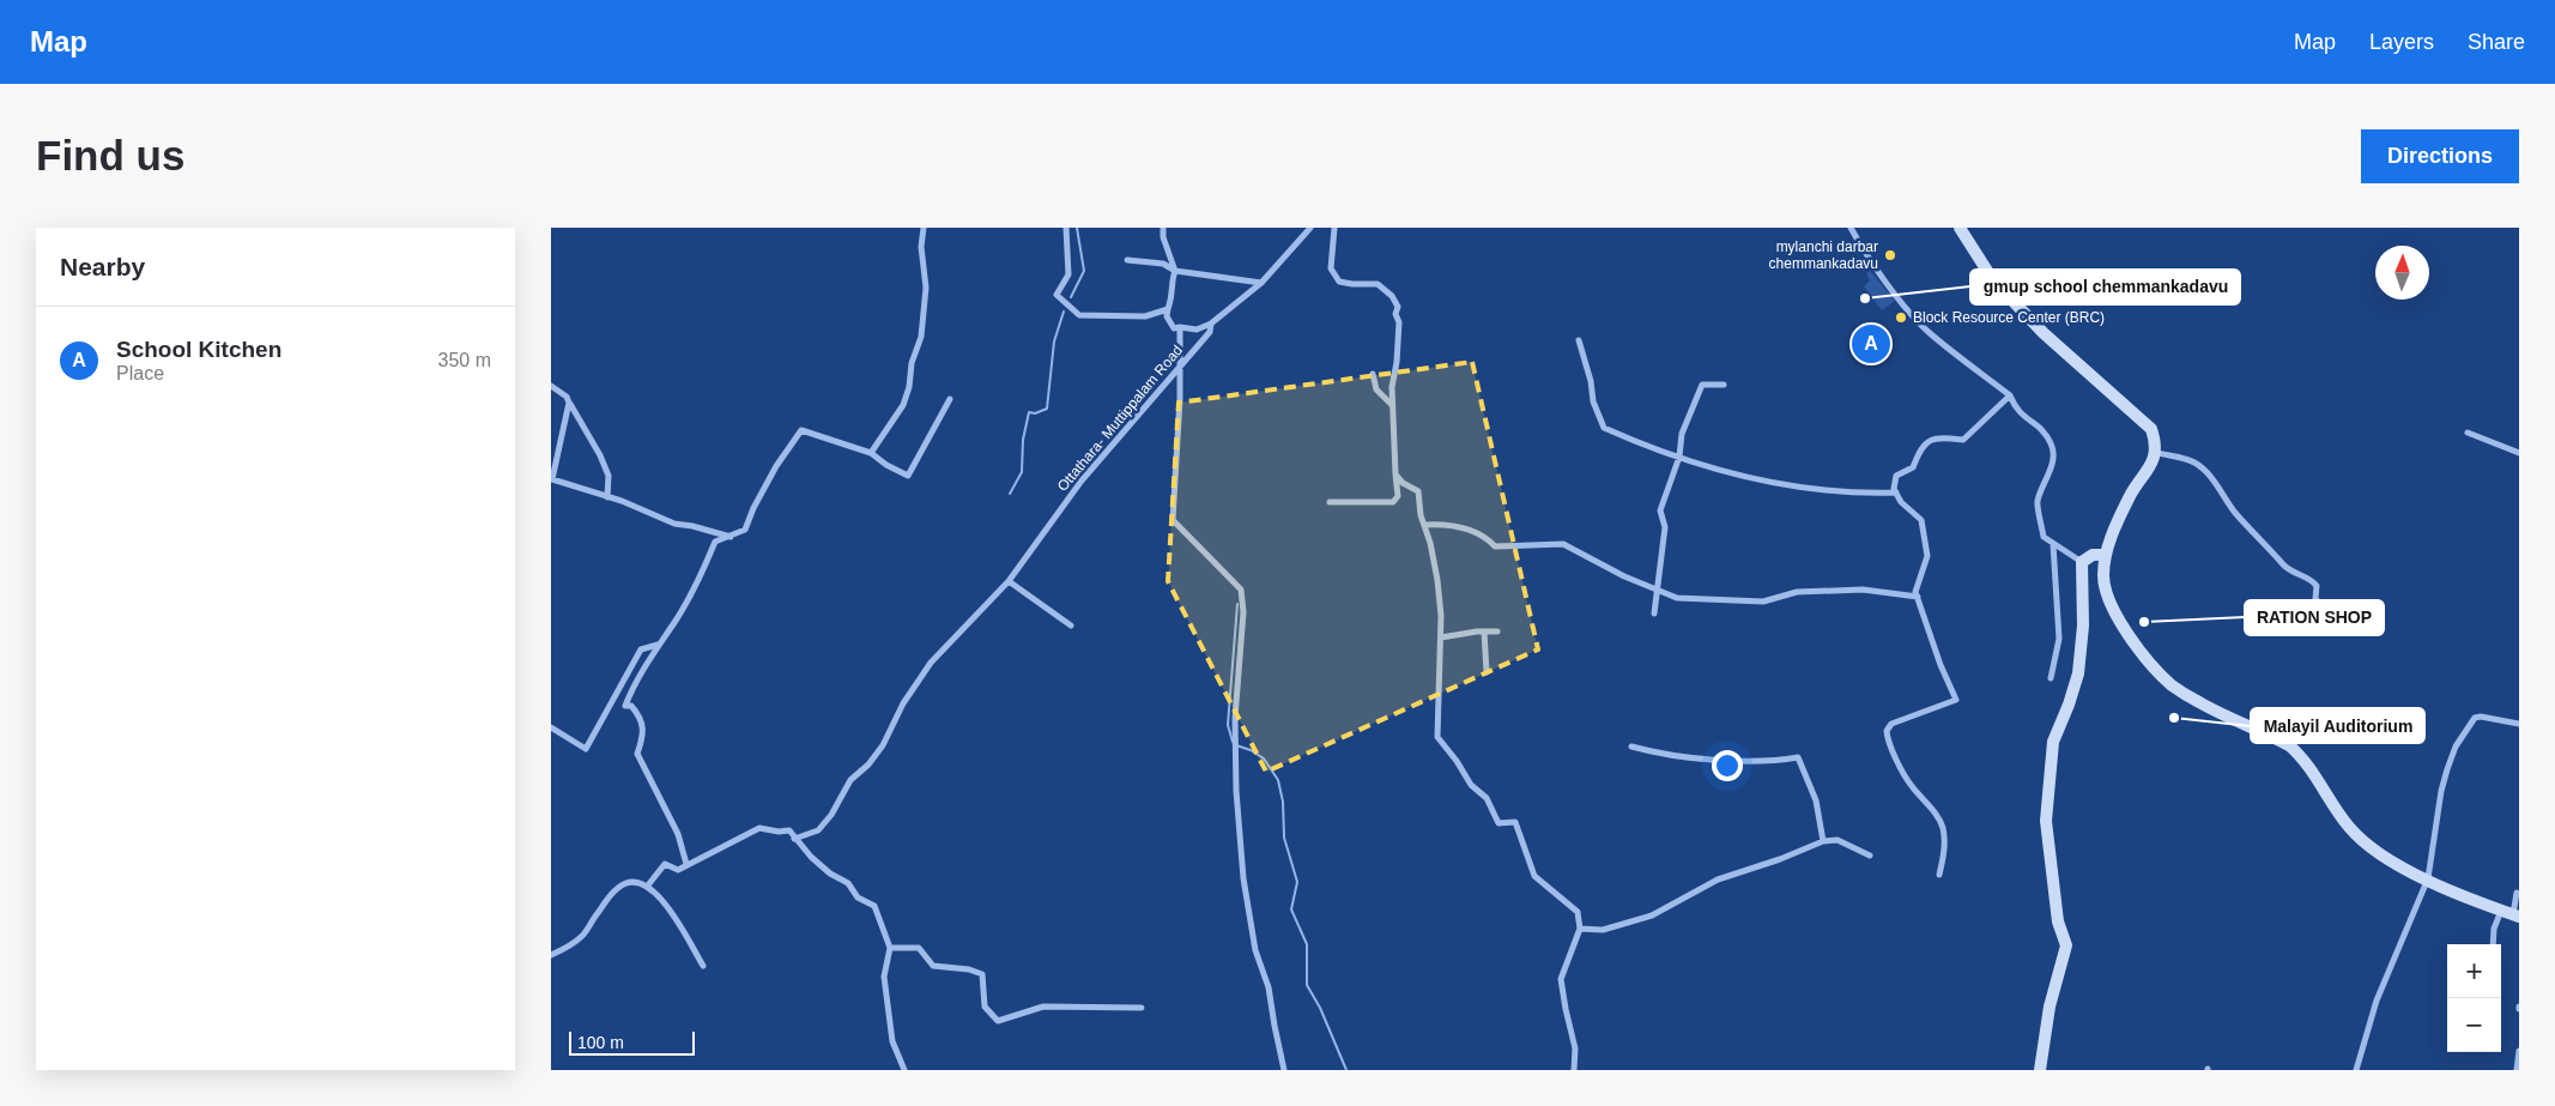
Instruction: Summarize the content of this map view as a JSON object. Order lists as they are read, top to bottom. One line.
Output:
{"streets":{"street":["Ottathara- Muttippalam Road"]},"places":["mylanchi darbar chemmankadavu","gmup school chemmankadavu","Block Resource Center (BRC)","RATION SHOP","Malayil Auditorium"],"scale_bar":"100 m","north":"top","page":{"header":"Map","nav":["Map","Layers","Share"],"buttons":"Directions","title":"Find us","heading":"Nearby","list":[{"mark":"A","name":"School Kitchen","note":"Place","value":"350 m"}],"pins":"A","map_buttons":["+","−"],"scale":"100 m"}}
